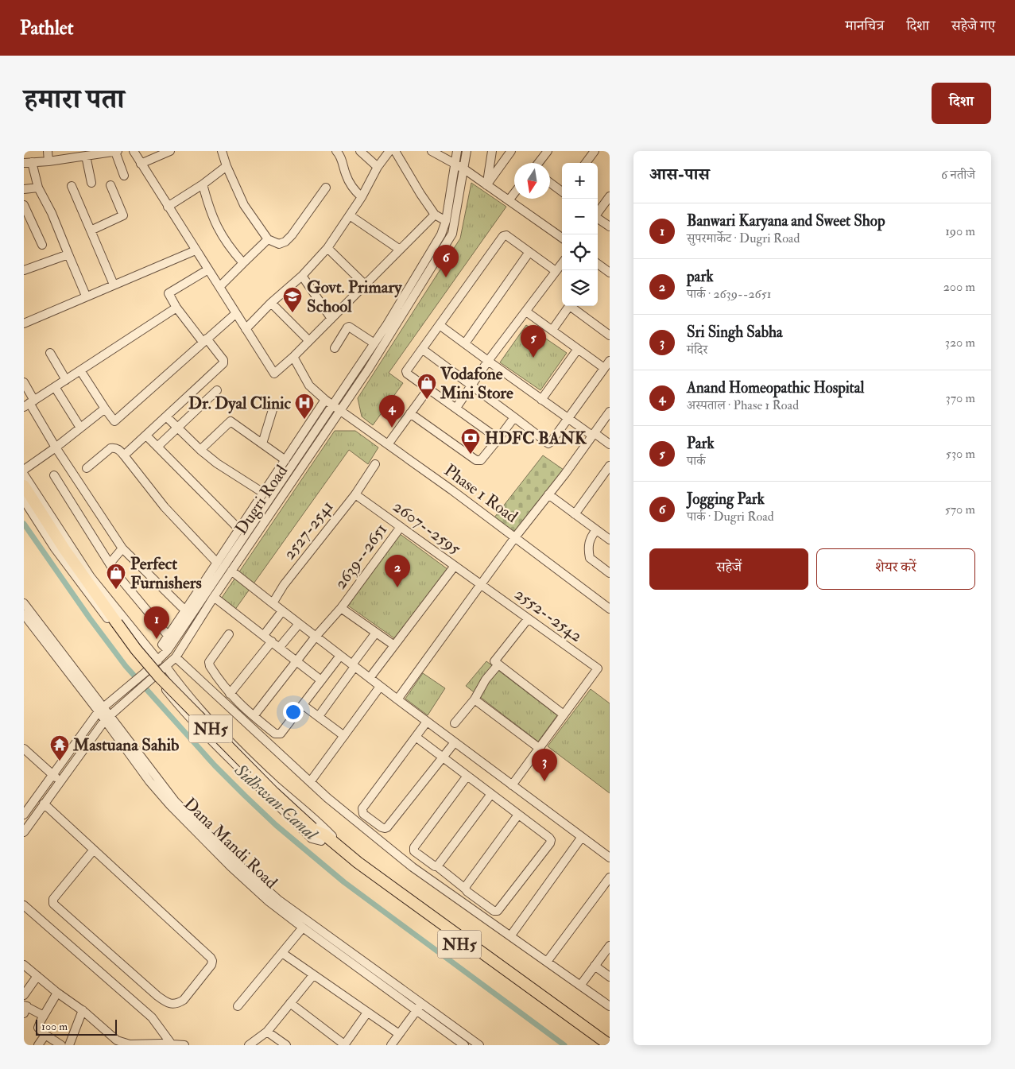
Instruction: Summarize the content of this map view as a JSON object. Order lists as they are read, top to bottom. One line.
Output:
{"streets":{"highway":["NH5"],"street":["Phase 1 Road","Dugri Road","2607--2595","2527-2541","2639--2651","2552--2542","Dana Mandi Road"]},"crossings":[["Phase 1 Road","Dugri Road"],["Dugri Road","Dana Mandi Road"],["2607--2595","2527-2541"],["2607--2595","2639--2651"],["2607--2595","2552--2542"]],"water":["Sidhwan Canal"],"places":{"school or university":["Govt. Primary School"],"shop":["Vodafone Mini Store","Perfect Furnishers"],"hospital":["Dr. Dyal Clinic"],"bank":["HDFC BANK"],"temple":["Mastuana Sahib"]},"scale_bar":"100 m","north":"bottom","page":{"header":"Pathlet","nav":["मानचित्र","दिशा","सहेजे गए"],"title":"हमारा पता","buttons":["दिशा",["सहेजें","शेयर करें"]],"heading":["आस-पास","6 नतीजे"],"map_buttons":["+","−"],"list":[{"mark":"1","name":"Banwari Karyana and Sweet Shop","note":"सुपरमार्केट · Dugri Road","value":"190 m"},{"mark":"2","name":"park","note":"पार्क · 2639--2651","value":"200 m"},{"mark":"3","name":"Sri Singh Sabha","note":"मंदिर","value":"320 m"},{"mark":"4","name":"Anand Homeopathic Hospital","note":"अस्पताल · Phase 1 Road","value":"370 m"},{"mark":"5","name":"Park","note":"पार्क","value":"530 m"},{"mark":"6","name":"Jogging Park","note":"पार्क · Dugri Road","value":"570 m"}],"pins":["6","5","4","2","1","3"],"scale":"100 m"}}
